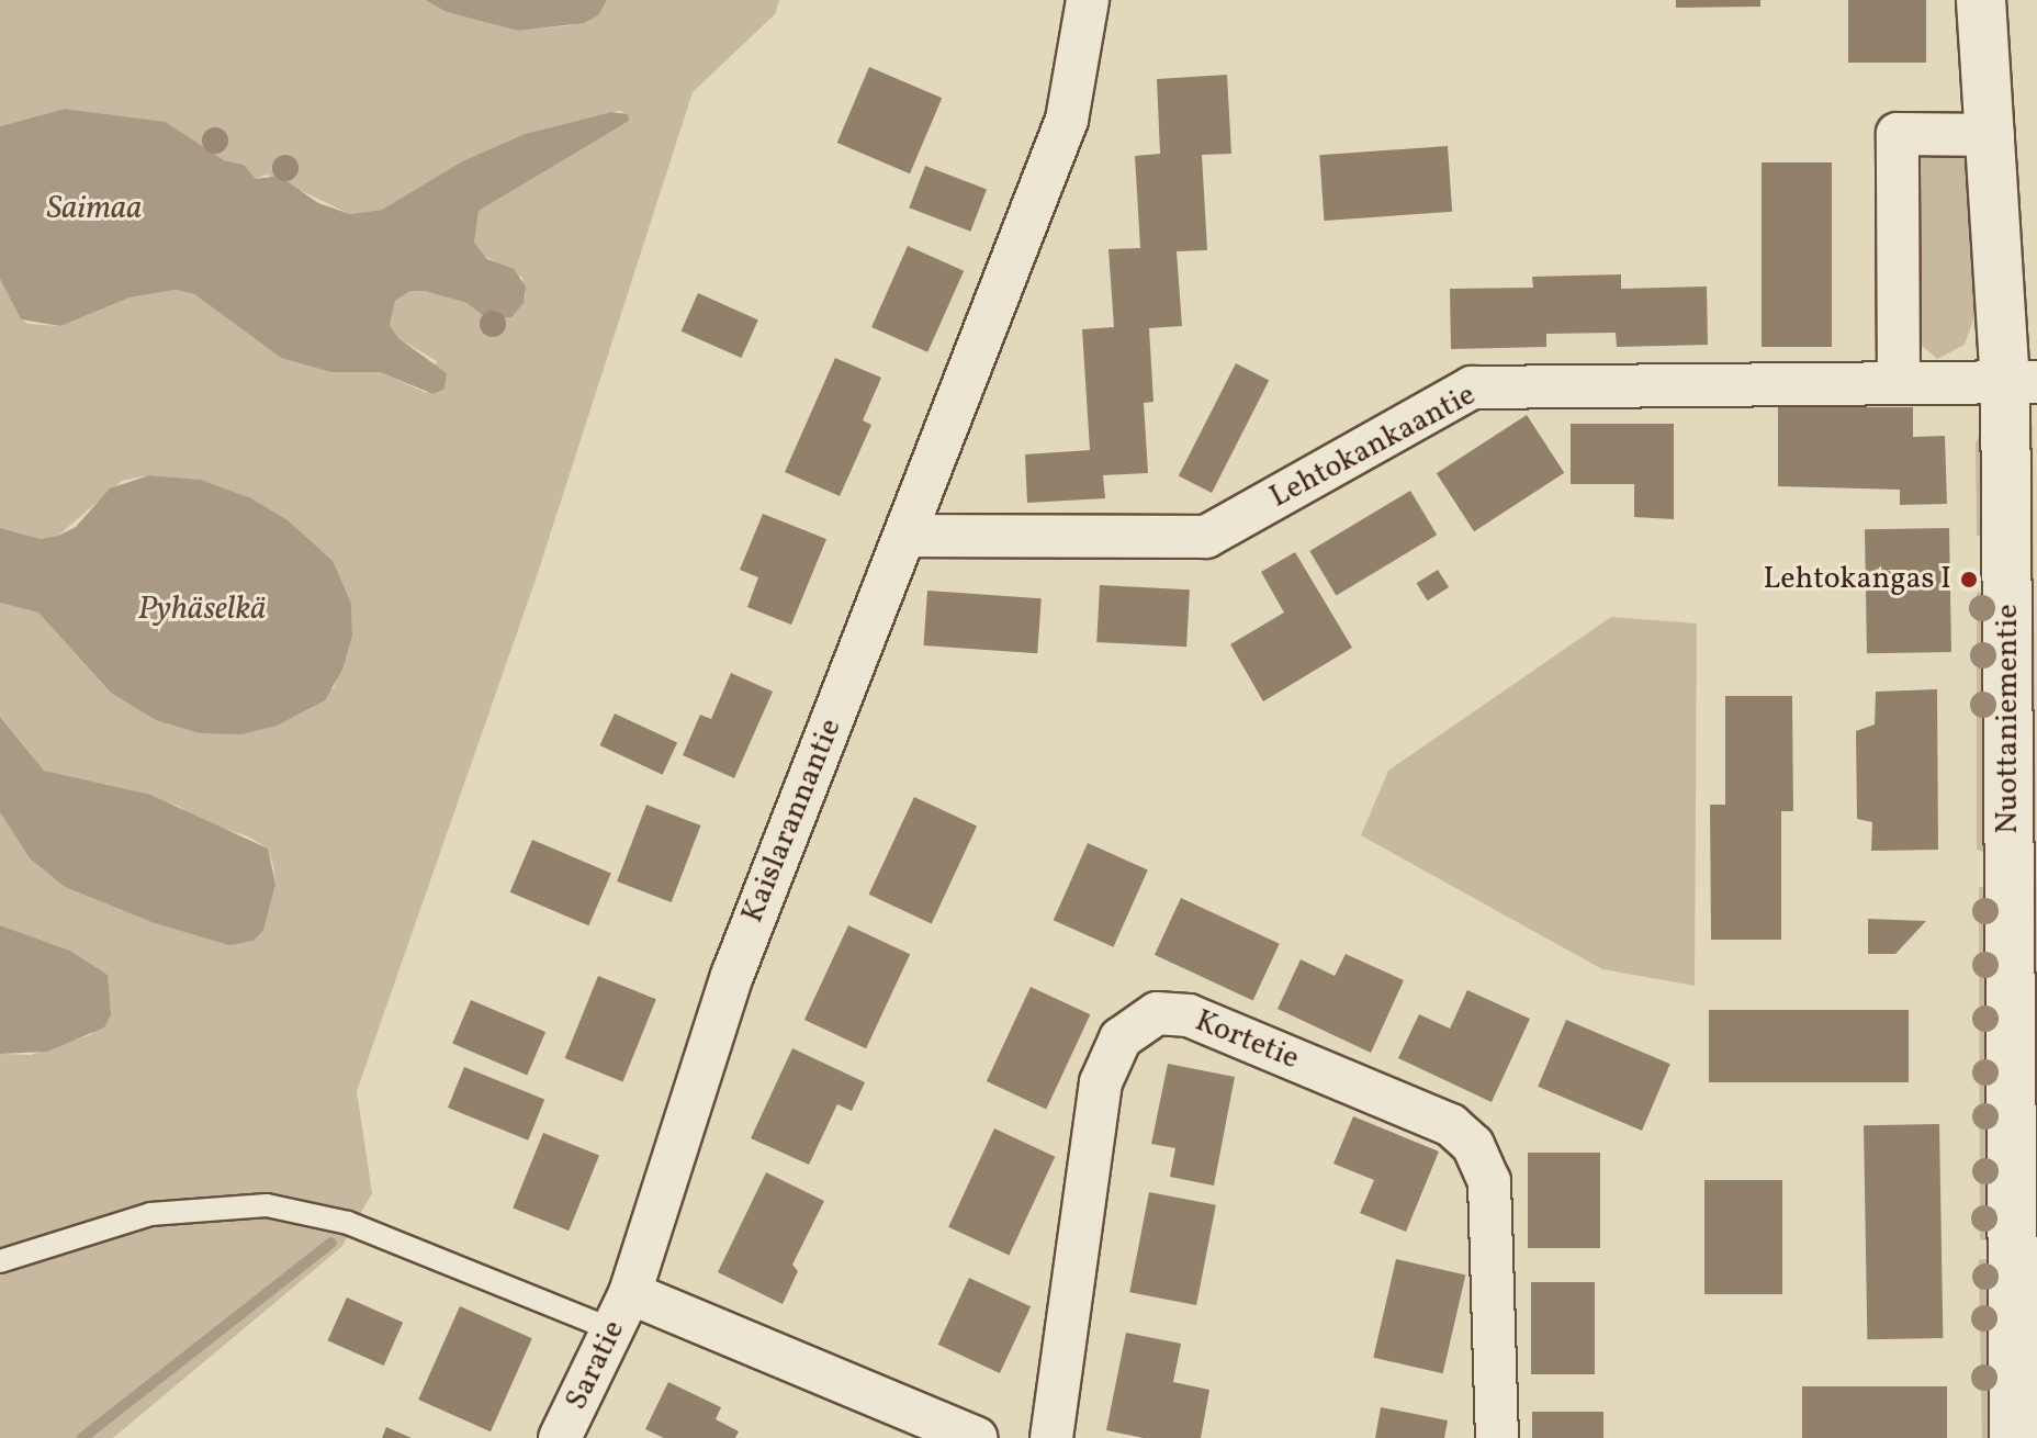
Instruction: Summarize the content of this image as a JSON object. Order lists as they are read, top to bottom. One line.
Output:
{"streets":{"street":["Lehtokankaantie","Nuottaniementie","Kaislarannantie","Kortetie","Saratie"]},"crossings":[["Lehtokankaantie","Nuottaniementie"],["Lehtokankaantie","Kaislarannantie"],["Kaislarannantie","Saratie"]],"water":["Saimaa","Pyhäselkä"],"places":["Lehtokangas I"]}
